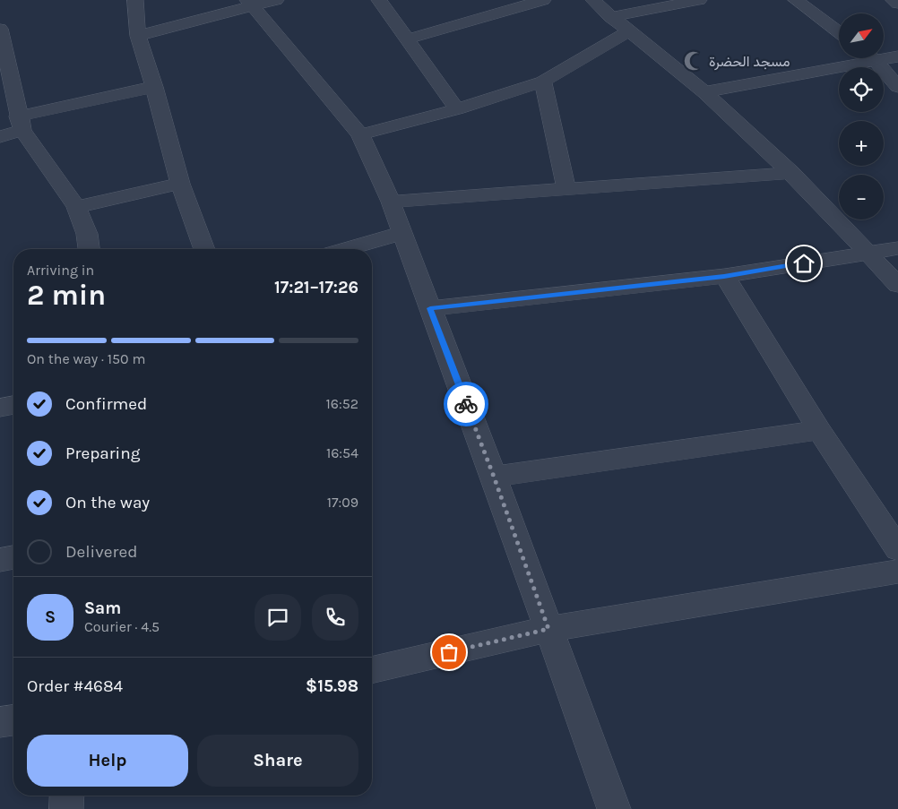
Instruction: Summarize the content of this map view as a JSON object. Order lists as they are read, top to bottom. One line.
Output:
{"places":{"mosque":["مسجد الحضرة"]},"north":"top right","page":{"map_buttons":["+","−"],"heading":["2 min","Arriving in","17:21–17:26"],"panel":["Sam","Courier · 4.5","Order #4684","$15.98"],"bar":"On the way · 150 m","list":[["Confirmed","16:52"],["Preparing","16:54"],["On the way","17:09"],"Delivered"],"round":"S","buttons":["Help","Share"]}}
